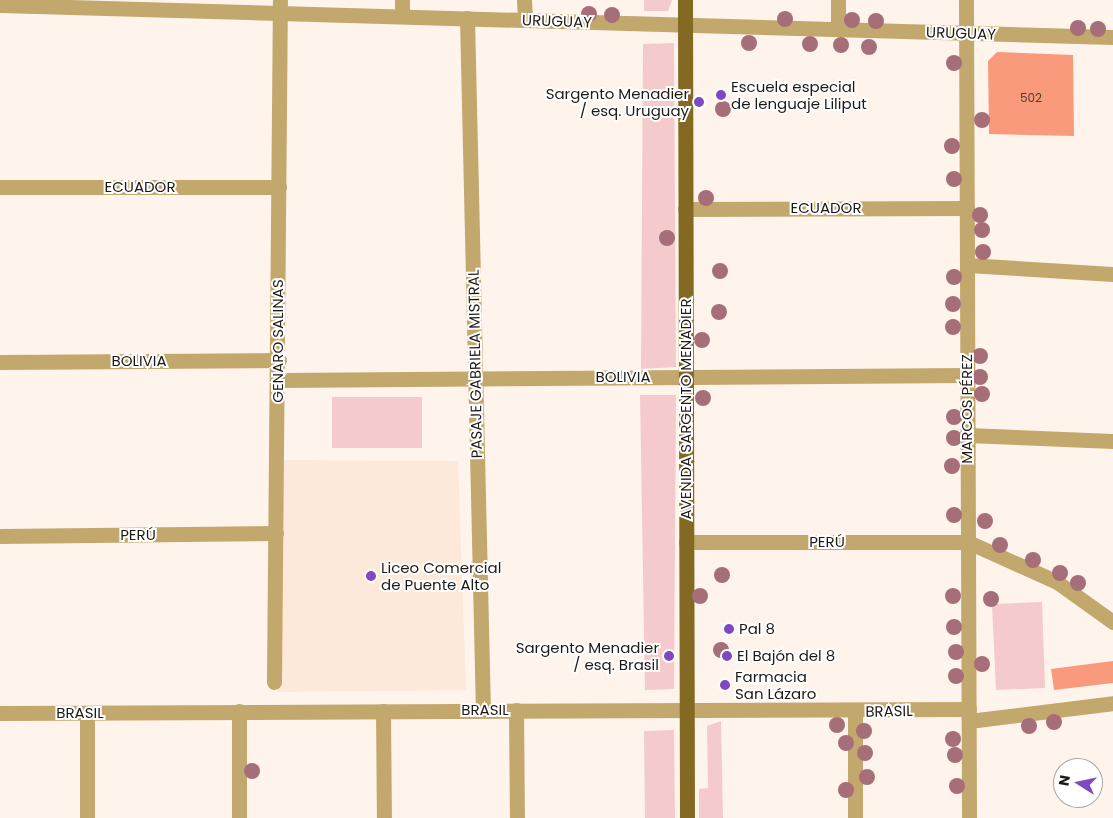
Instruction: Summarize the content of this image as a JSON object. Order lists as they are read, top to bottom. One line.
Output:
{"streets":{"main road":["AVENIDA SARGENTO MENADIER"],"street":["URUGUAY","ECUADOR","GENARO SALINAS","BOLIVIA","PASAJE GABRIELA MISTRAL","MARCOS PÉREZ","PERÚ","BRASIL"]},"crossings":[["URUGUAY","GENARO SALINAS"],["URUGUAY","PASAJE GABRIELA MISTRAL"],["URUGUAY","AVENIDA SARGENTO MENADIER"],["URUGUAY","MARCOS PÉREZ"],["ECUADOR","GENARO SALINAS"],["ECUADOR","AVENIDA SARGENTO MENADIER"],["ECUADOR","MARCOS PÉREZ"],["GENARO SALINAS","BOLIVIA"],["GENARO SALINAS","PERÚ"],["BOLIVIA","PASAJE GABRIELA MISTRAL"],["BOLIVIA","AVENIDA SARGENTO MENADIER"],["BOLIVIA","MARCOS PÉREZ"],["PASAJE GABRIELA MISTRAL","BRASIL"],["AVENIDA SARGENTO MENADIER","PERÚ"],["AVENIDA SARGENTO MENADIER","BRASIL"],["MARCOS PÉREZ","PERÚ"],["MARCOS PÉREZ","BRASIL"]],"places":["Escuela especial de lenguaje Liliput","Sargento Menadier / esq. Uruguay","Liceo Comercial de Puente Alto","Pal 8","Sargento Menadier / esq. Brasil","El Bajón del 8","Farmacia San Lázaro"],"house_numbers":["502"],"north":"left"}
